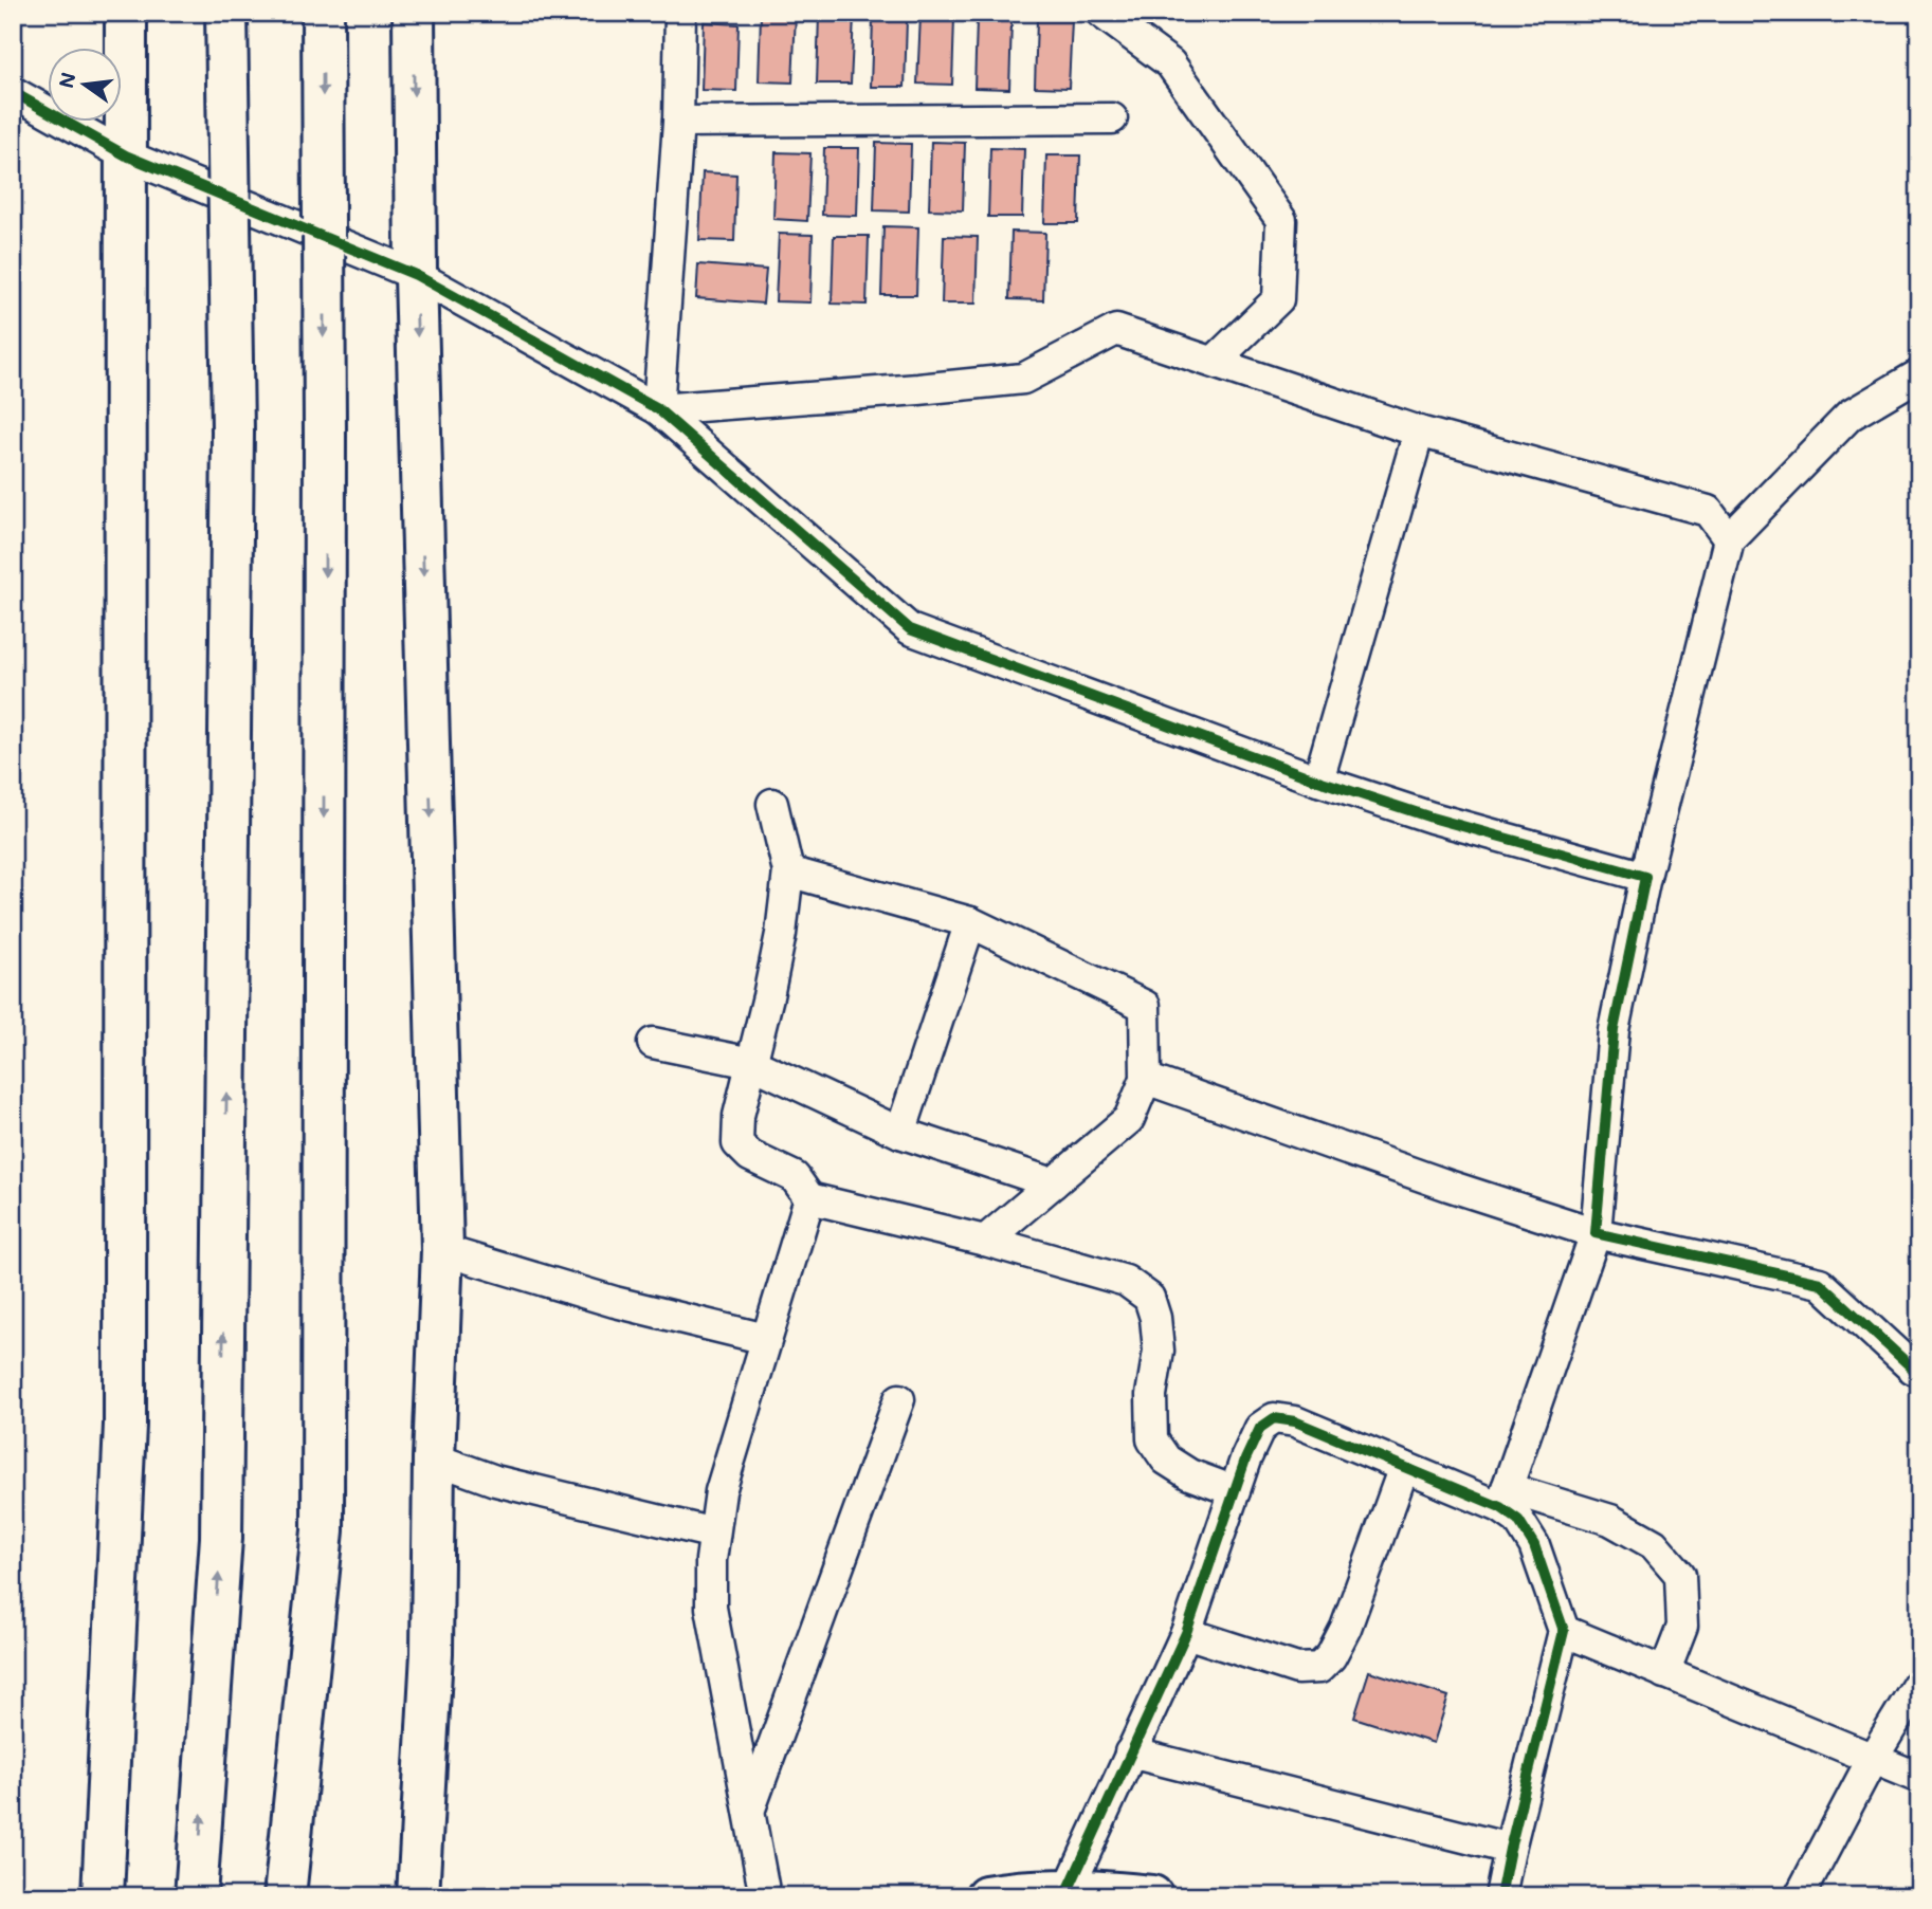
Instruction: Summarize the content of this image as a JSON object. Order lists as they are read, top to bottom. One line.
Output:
{"north":"left"}
